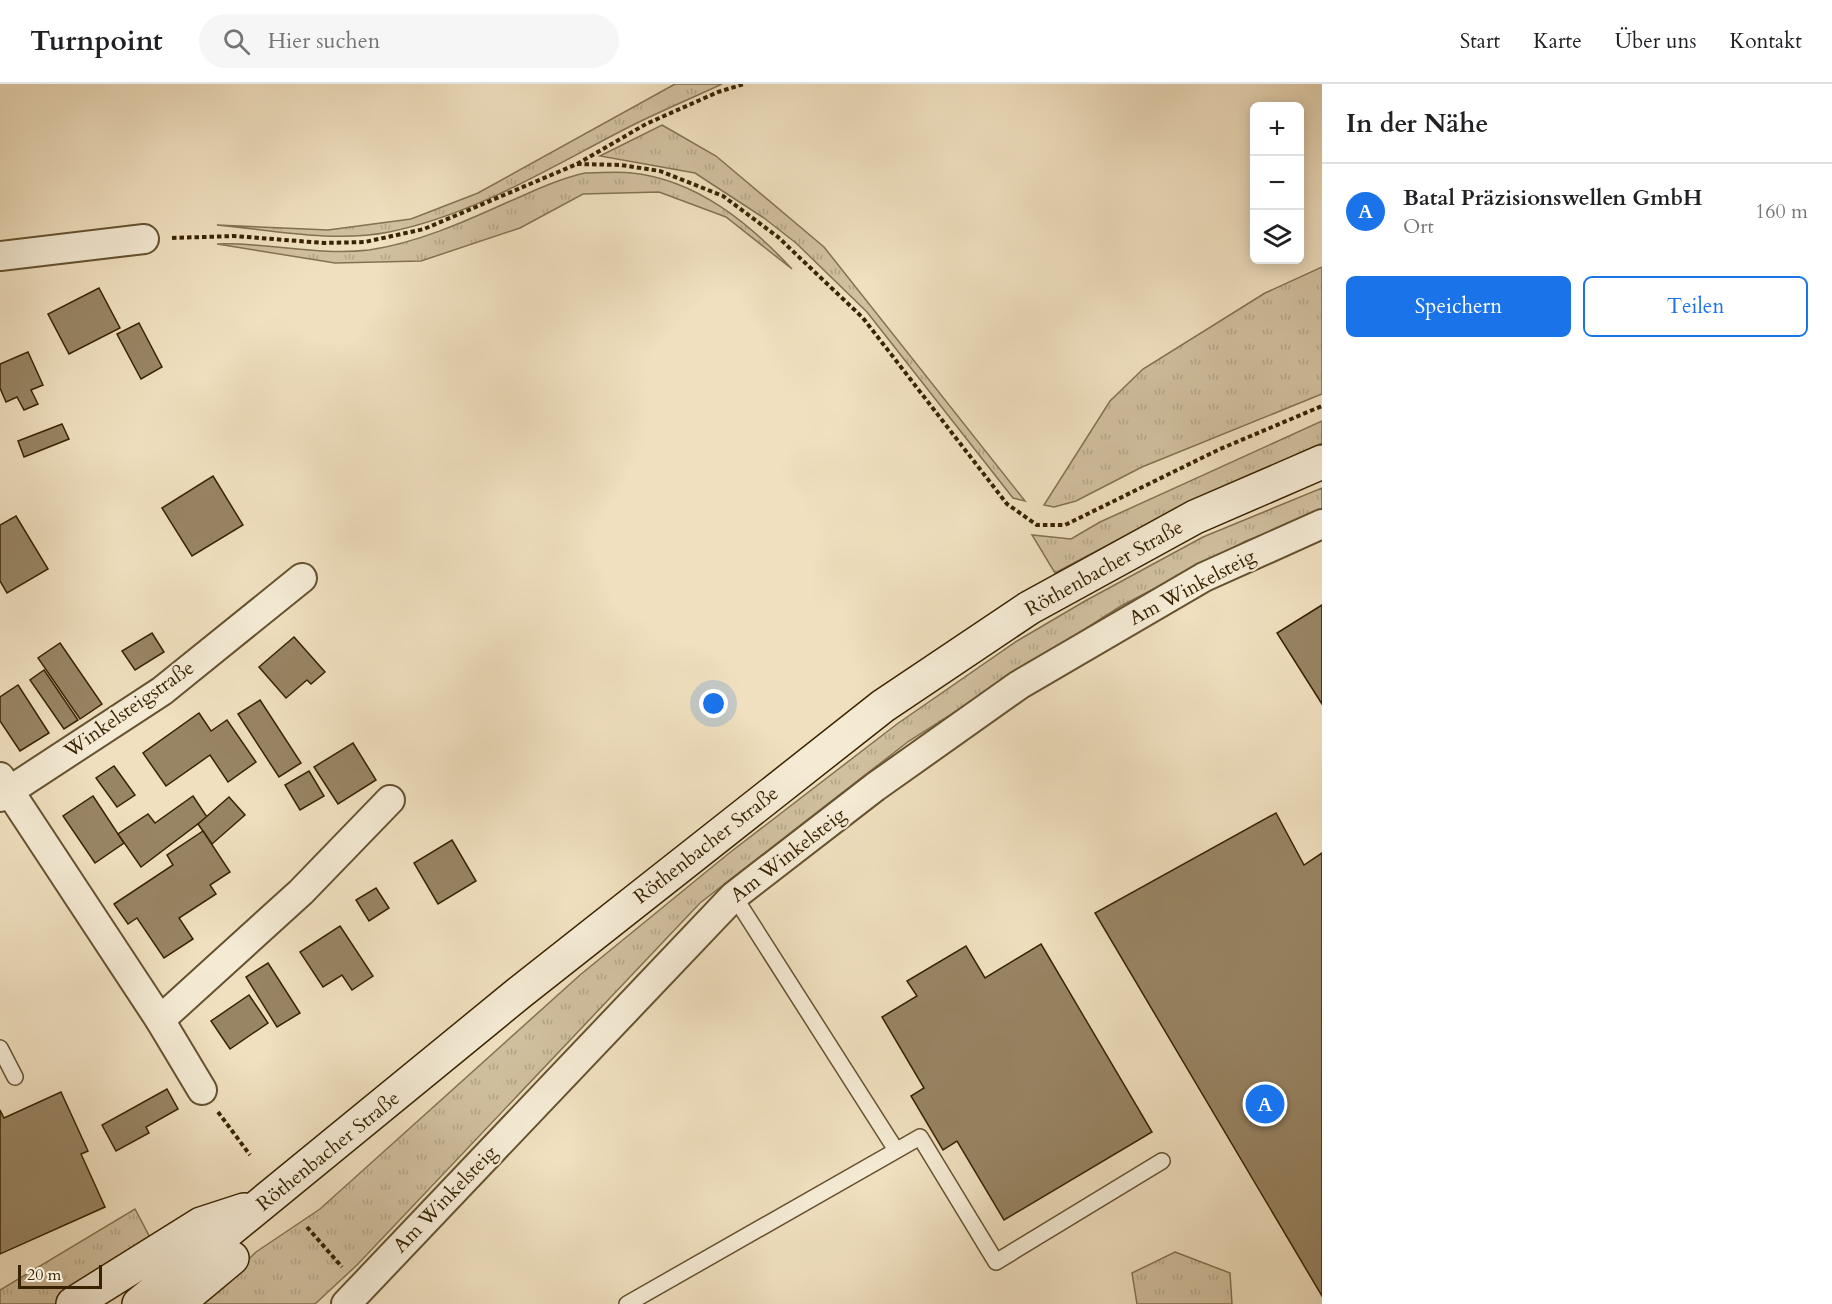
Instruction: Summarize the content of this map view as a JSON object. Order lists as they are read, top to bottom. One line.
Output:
{"streets":{"main road":["Röthenbacher Straße"],"street":["Am Winkelsteig","Winkelsteigstraße"]},"scale_bar":"20 m","page":{"header":"Turnpoint","search":"Hier suchen","nav":["Start","Karte","Über uns","Kontakt"],"heading":"In der Nähe","map_buttons":["+","−"],"list":[{"mark":"A","name":"Batal Präzisionswellen GmbH","note":"Ort","value":"160 m"}],"buttons":["Speichern","Teilen"],"pins":"A","scale":"20 m"}}
